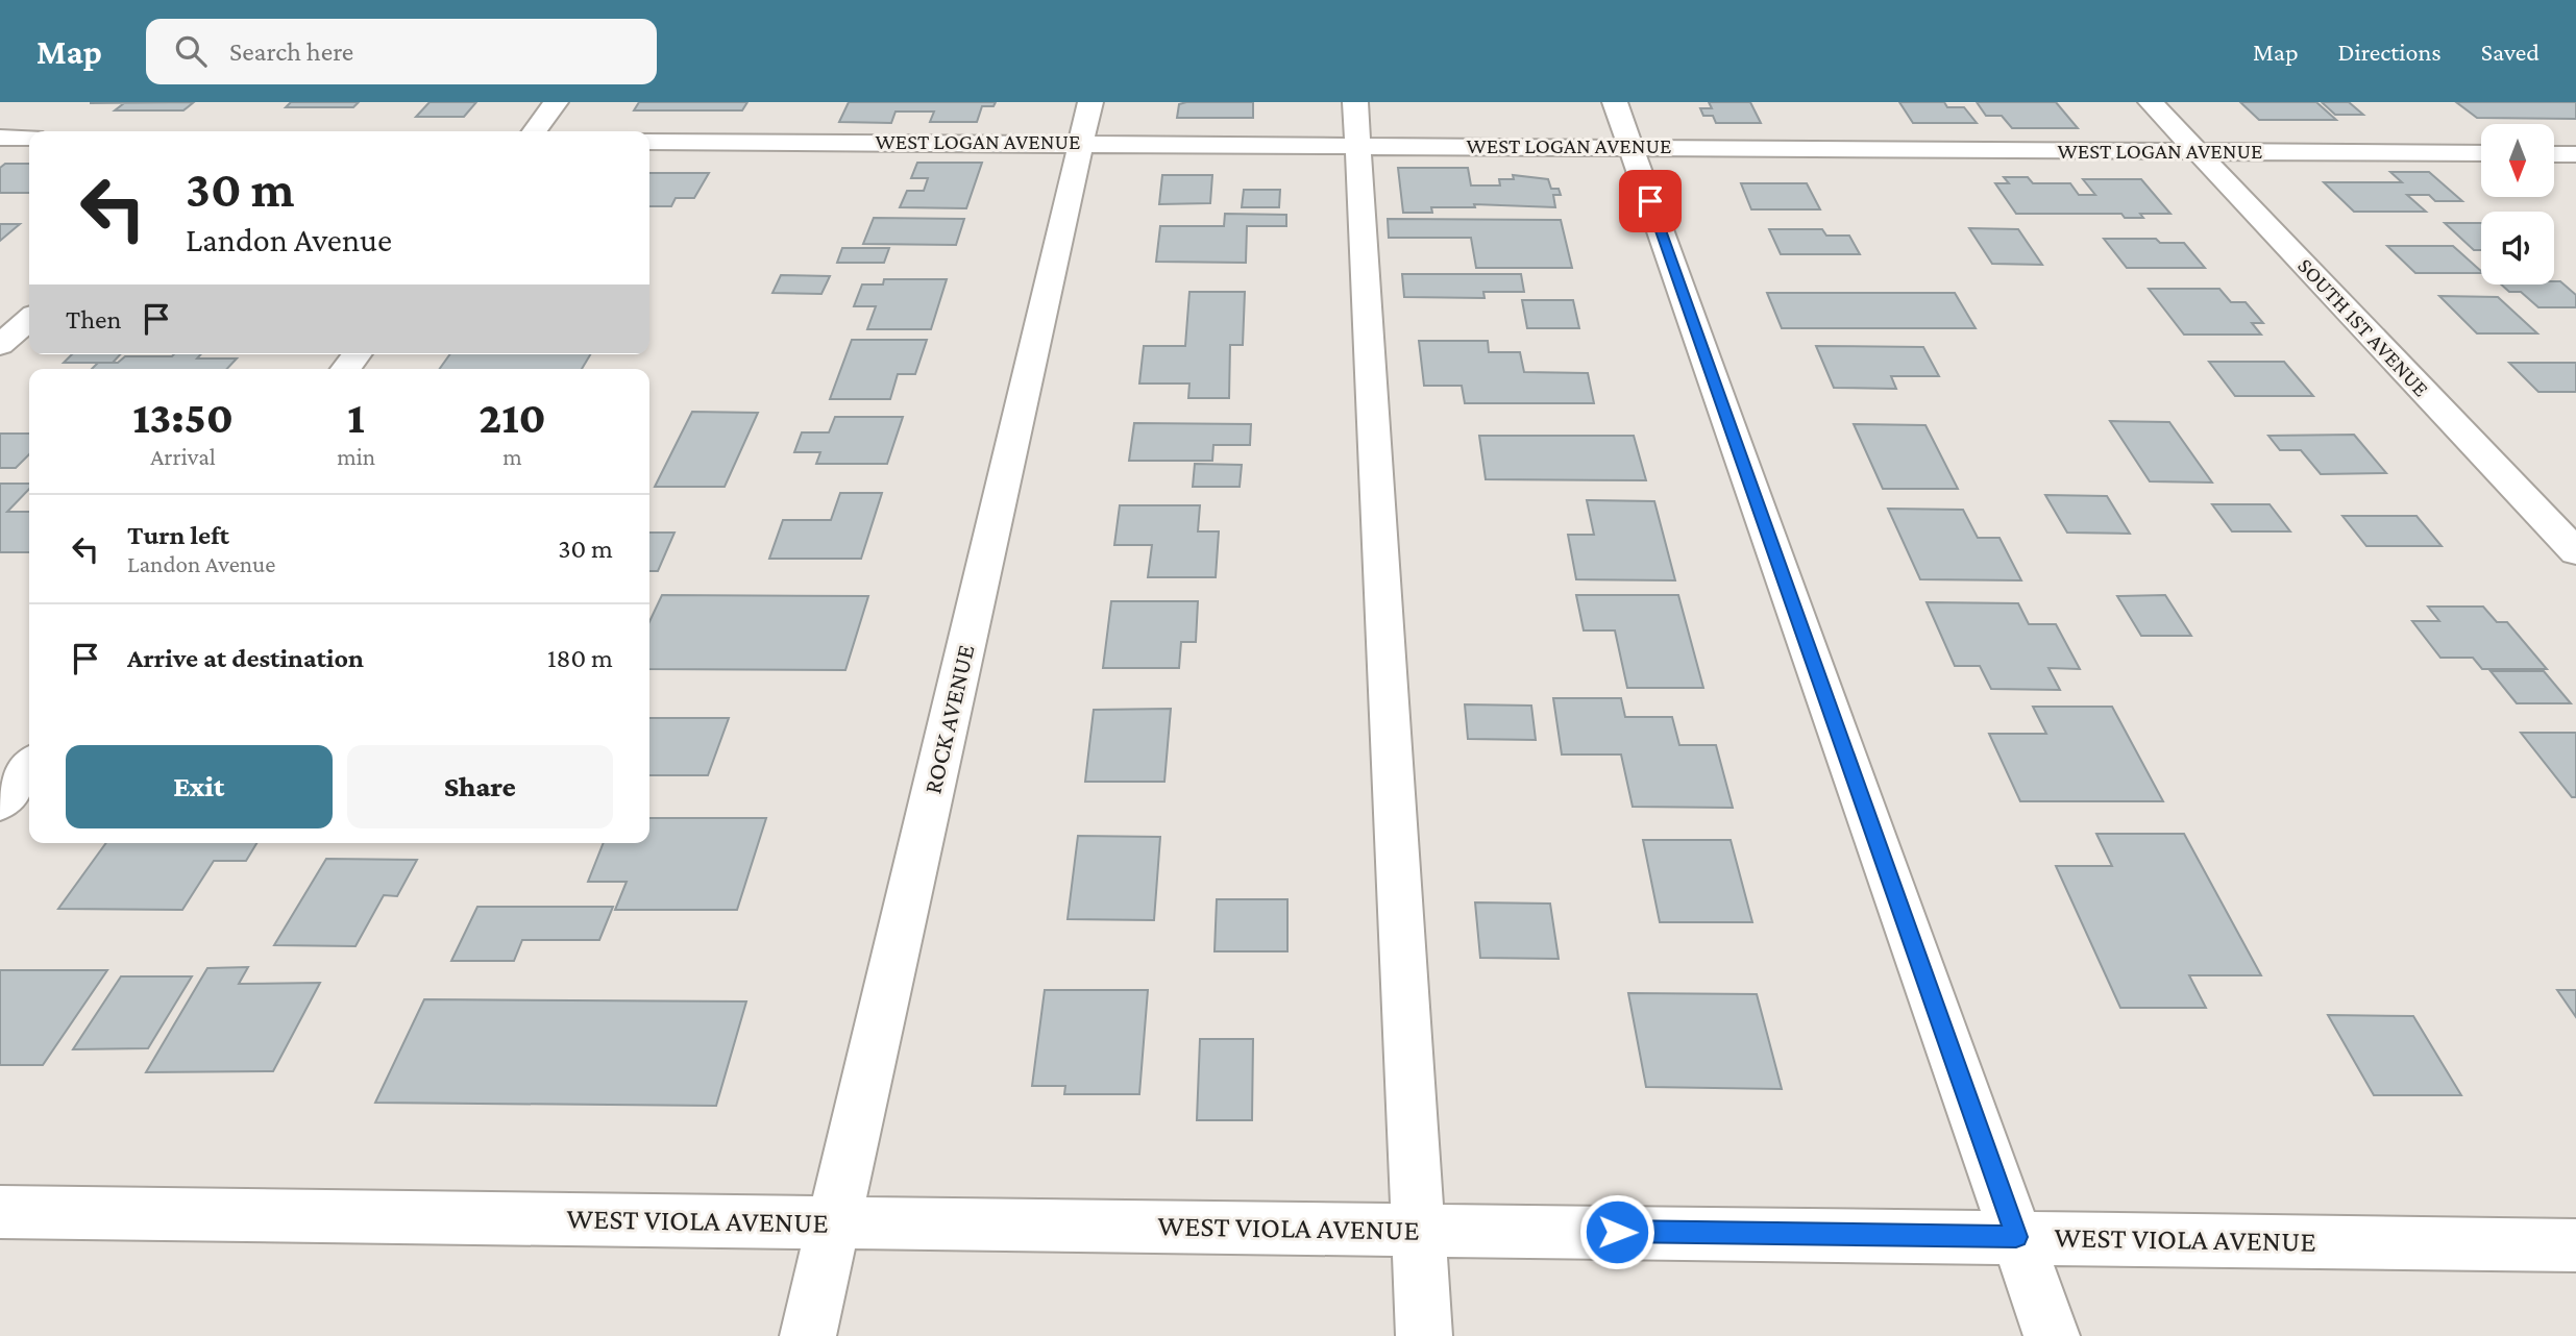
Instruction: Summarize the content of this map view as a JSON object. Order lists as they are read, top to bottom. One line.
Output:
{"streets":{"street":["WEST LOGAN AVENUE","SOUTH 1ST AVENUE","ROCK AVENUE","WEST VIOLA AVENUE"]},"crossings":[["WEST LOGAN AVENUE","SOUTH 1ST AVENUE"],["WEST LOGAN AVENUE","ROCK AVENUE"],["ROCK AVENUE","WEST VIOLA AVENUE"]],"north":"bottom","page":{"header":"Map","search":"Search here","nav":["Map","Directions","Saved"],"turn":["30 m","Landon Avenue"],"then":"Then","eta":["13:50","Arrival","1","min","210","m"],"list":[{"name":"Turn left","note":"Landon Avenue","value":"30 m"},{"name":"Arrive at destination","value":"180 m"}],"buttons":["Exit","Share"]}}
